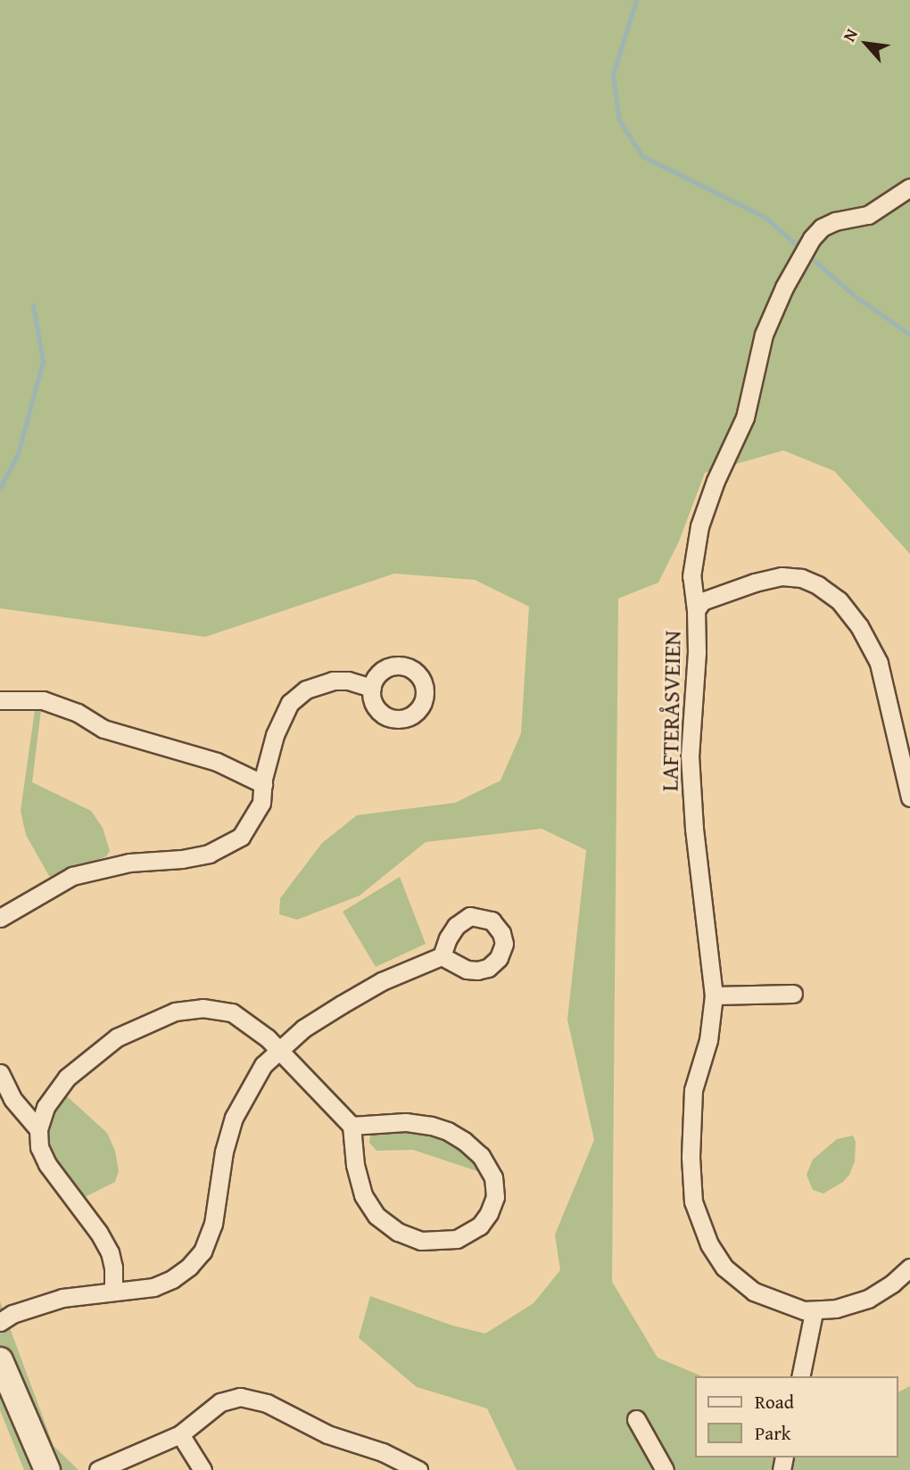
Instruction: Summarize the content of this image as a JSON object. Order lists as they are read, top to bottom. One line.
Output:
{"streets":{"street":["LAFTERÅSVEIEN"]},"legend":["Road","Park"],"north":"top left"}
